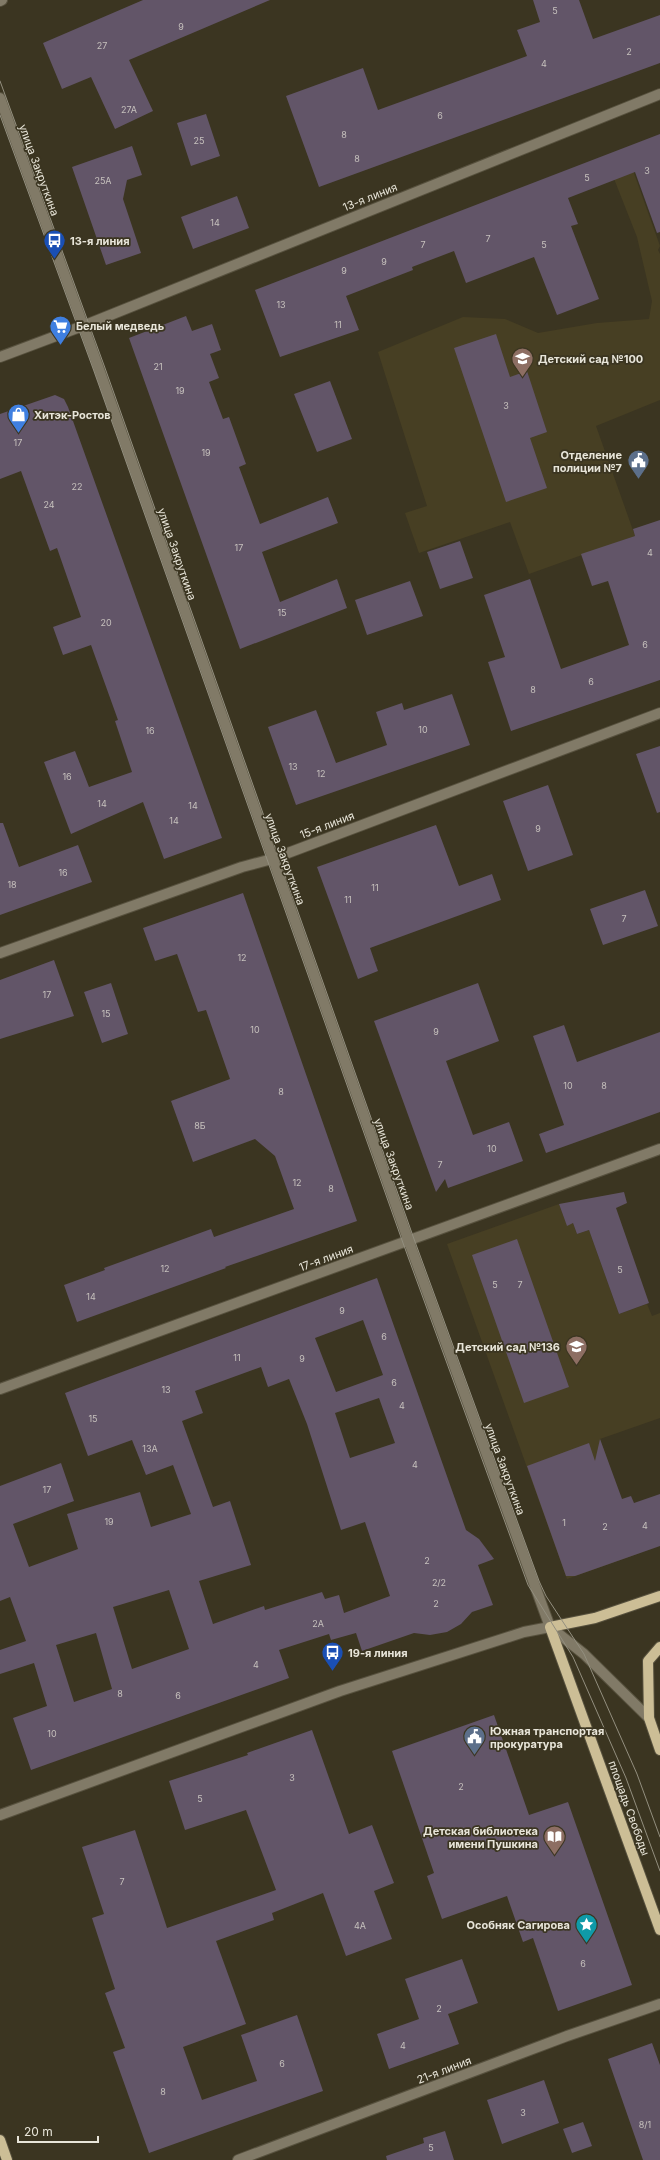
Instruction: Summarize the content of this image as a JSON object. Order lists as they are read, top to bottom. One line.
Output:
{"streets":{"main road":["площадь Свободы"],"street":["улица Закруткина","13-я линия","15-я линия","17-я линия","21-я линия"]},"crossings":[["улица Закруткина","13-я линия"],["улица Закруткина","15-я линия"],["улица Закруткина","17-я линия"],["улица Закруткина","площадь Свободы"]],"places":{"bus stop":["13-я линия","19-я линия"],"supermarket":["Белый медведь"],"school or university":["Детский сад №100","Детский сад №136"],"shop":["Хитэк-Ростов"],"public building":["Отделение полиции №7","Южная транспортая прокуратура"],"library":["Детская библиотека имени Пушкина"],"place":["Особняк Сагирова"]},"house_numbers":["5","9","27","2","4","27А","6","8","25","8","3","5","25А","14","7","7","5","9","9","13","11","21","19","3","17","19","22","24","17","4","15","20","6","6","8","10","16","13","12","16","14","14","14","9","16","18","11","11","7","12","17","15","10","9","10","8","8","8Б","10","7","12","8","12","5","5","7","14","9","6","11","9","6","13","4","15","13А","4","17","19","1","4","2","2","2/2","2","2А","4","8","6","10","3","2","5","7","4А","6","2","4","6","8","3","8/1","5"],"scale_bar":"20 m"}
